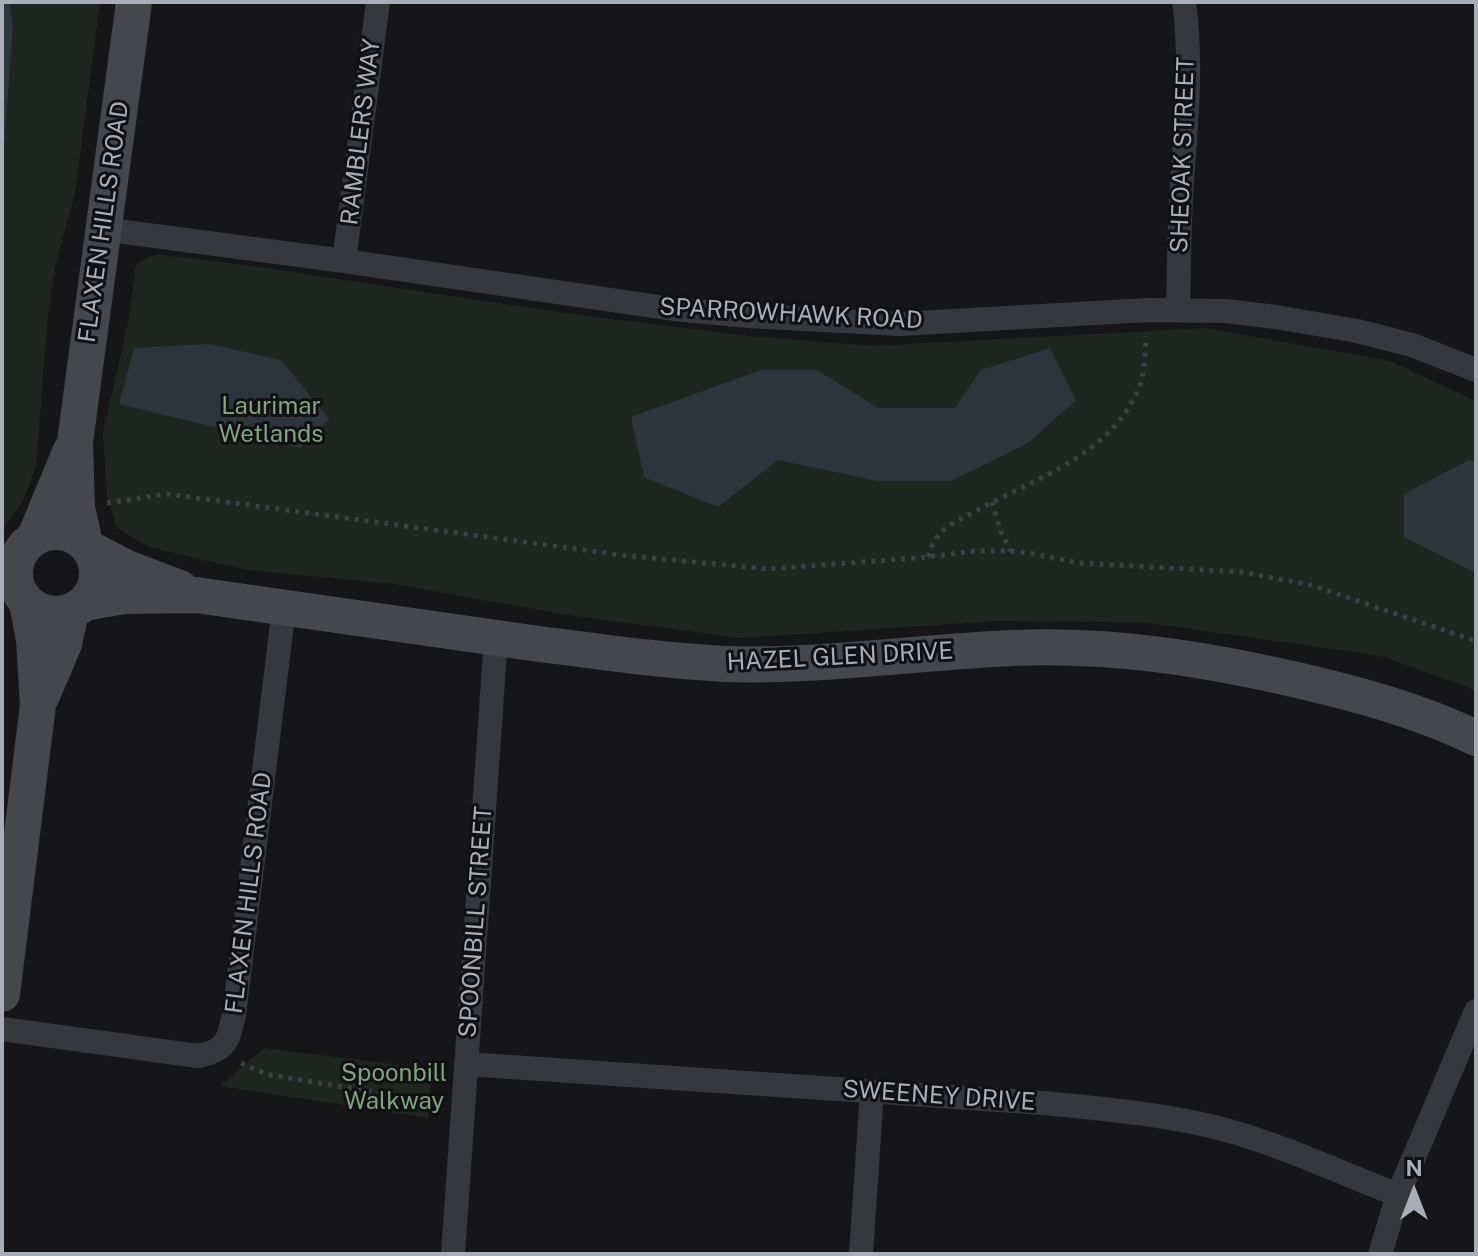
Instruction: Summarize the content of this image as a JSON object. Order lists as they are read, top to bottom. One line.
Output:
{"streets":{"street":["RAMBLERS WAY","SHEOAK STREET","FLAXEN HILLS ROAD","SPARROWHAWK ROAD","HAZEL GLEN DRIVE","SPOONBILL STREET","SWEENEY DRIVE"]},"crossings":[["RAMBLERS WAY","SPARROWHAWK ROAD"],["SHEOAK STREET","SPARROWHAWK ROAD"],["FLAXEN HILLS ROAD","SPARROWHAWK ROAD"],["FLAXEN HILLS ROAD","HAZEL GLEN DRIVE"],["HAZEL GLEN DRIVE","SPOONBILL STREET"],["SPOONBILL STREET","SWEENEY DRIVE"]],"parks":["Laurimar Wetlands","Spoonbill Walkway"],"north":"top"}
